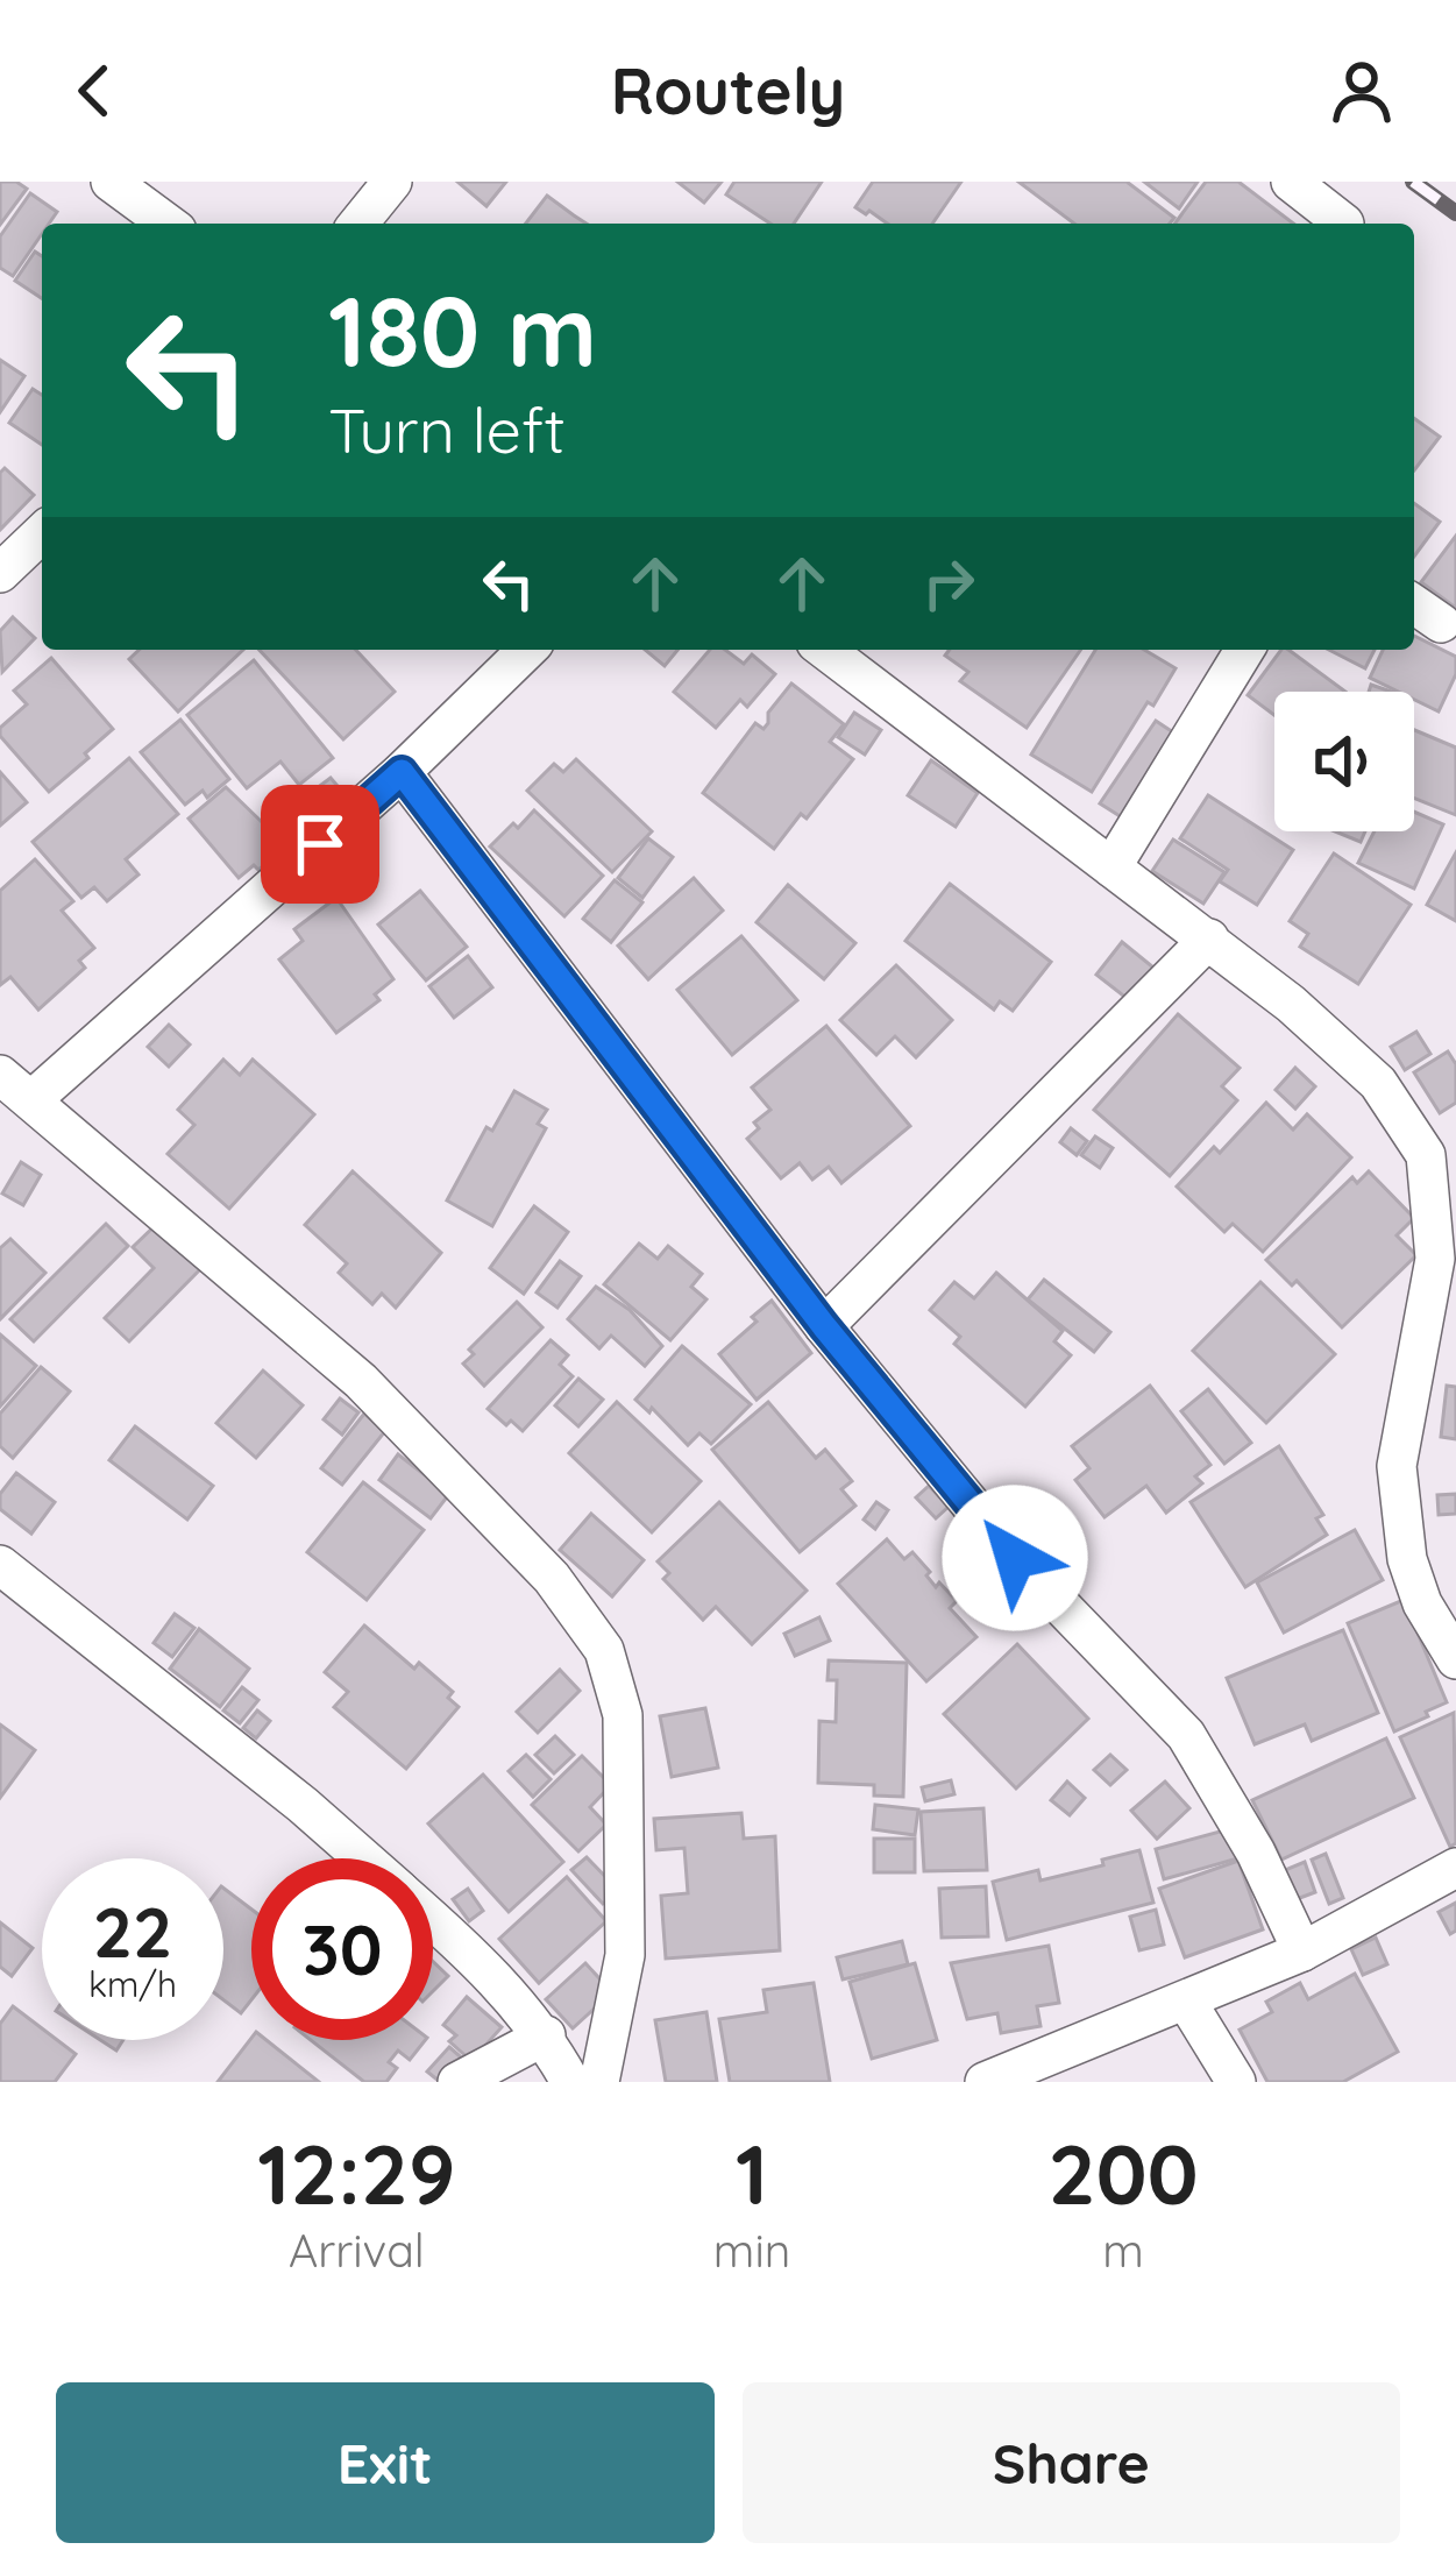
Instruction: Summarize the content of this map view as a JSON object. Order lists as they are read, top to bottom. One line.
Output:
{"page":{"header":"Routely","turn":["180 m","Turn left"],"speed":"22 km/h","limit":"30","eta":["12:29","Arrival","1","min","200","m"],"buttons":["Exit","Share"]}}
